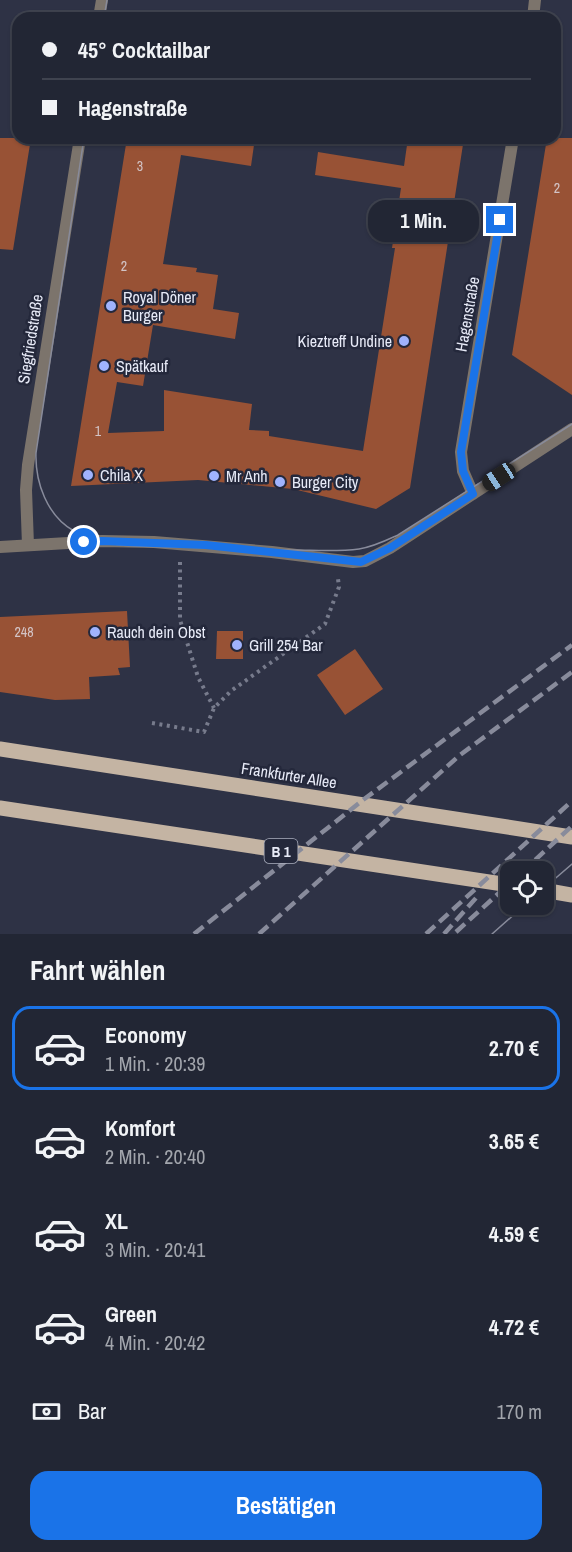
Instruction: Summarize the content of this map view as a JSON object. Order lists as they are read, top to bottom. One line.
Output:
{"streets":{"main road":["Frankfurter Allee","B 1"],"street":["Hagenstraße","Siegfriedstraße"]},"places":["Royal Döner Burger","Kieztreff Undine","Spätkauf","Chila X","Mr Anh","Burger City","Rauch dein Obst","Grill 254 Bar"],"house_numbers":["3","2","2","1","248"],"page":{"banner":["45° Cocktailbar","Hagenstraße"],"bubble":"1 Min.","heading":"Fahrt wählen","list":[{"name":"Economy","note":"1 Min. · 20:39","value":"2.70 €"},{"name":"Komfort","note":"2 Min. · 20:40","value":"3.65 €"},{"name":"XL","note":"3 Min. · 20:41","value":"4.59 €"},{"name":"Green","note":"4 Min. · 20:42","value":"4.72 €"}],"pay":["Bar","170 m"],"buttons":"Bestätigen"}}
